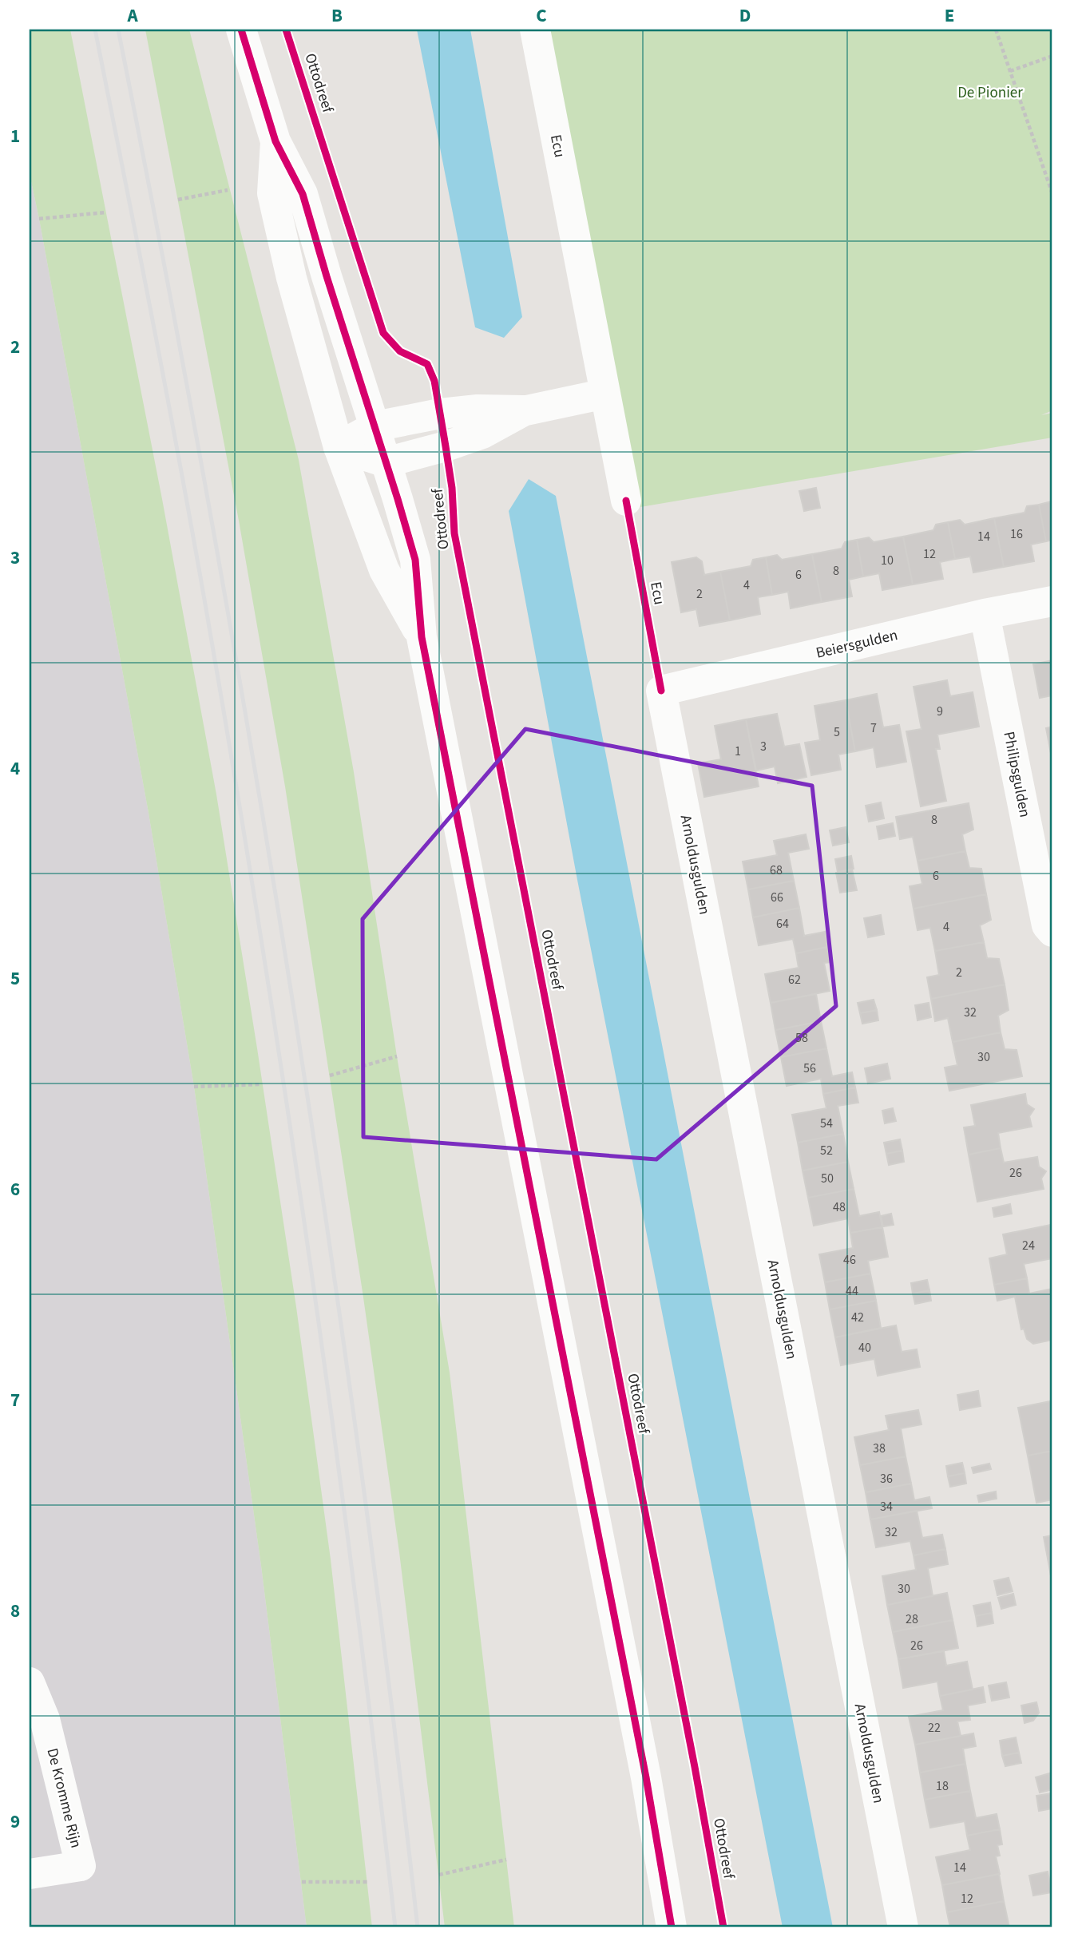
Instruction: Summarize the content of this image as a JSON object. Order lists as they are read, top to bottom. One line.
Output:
{"streets":{"street":["Ottodreef","Ecu","Beiersgulden","Philipsgulden","Arnoldusgulden","De Kromme Rijn"]},"crossings":[["Beiersgulden","Philipsgulden"],["Beiersgulden","Arnoldusgulden"]],"parks":["De Pionier"],"house_numbers":["16","14","12","10","8","6","4","2","9","7","5","3","1","8","68","6","66","64","4","2","62","32","58","30","56","54","52","26","50","48","24","46","44","42","40","38","36","34","32","30","28","26","22","18","14","12"],"grid":{"columns":["A","B","C","D","E"],"rows":["1","2","3","4","5","6","7","8","9"]}}
